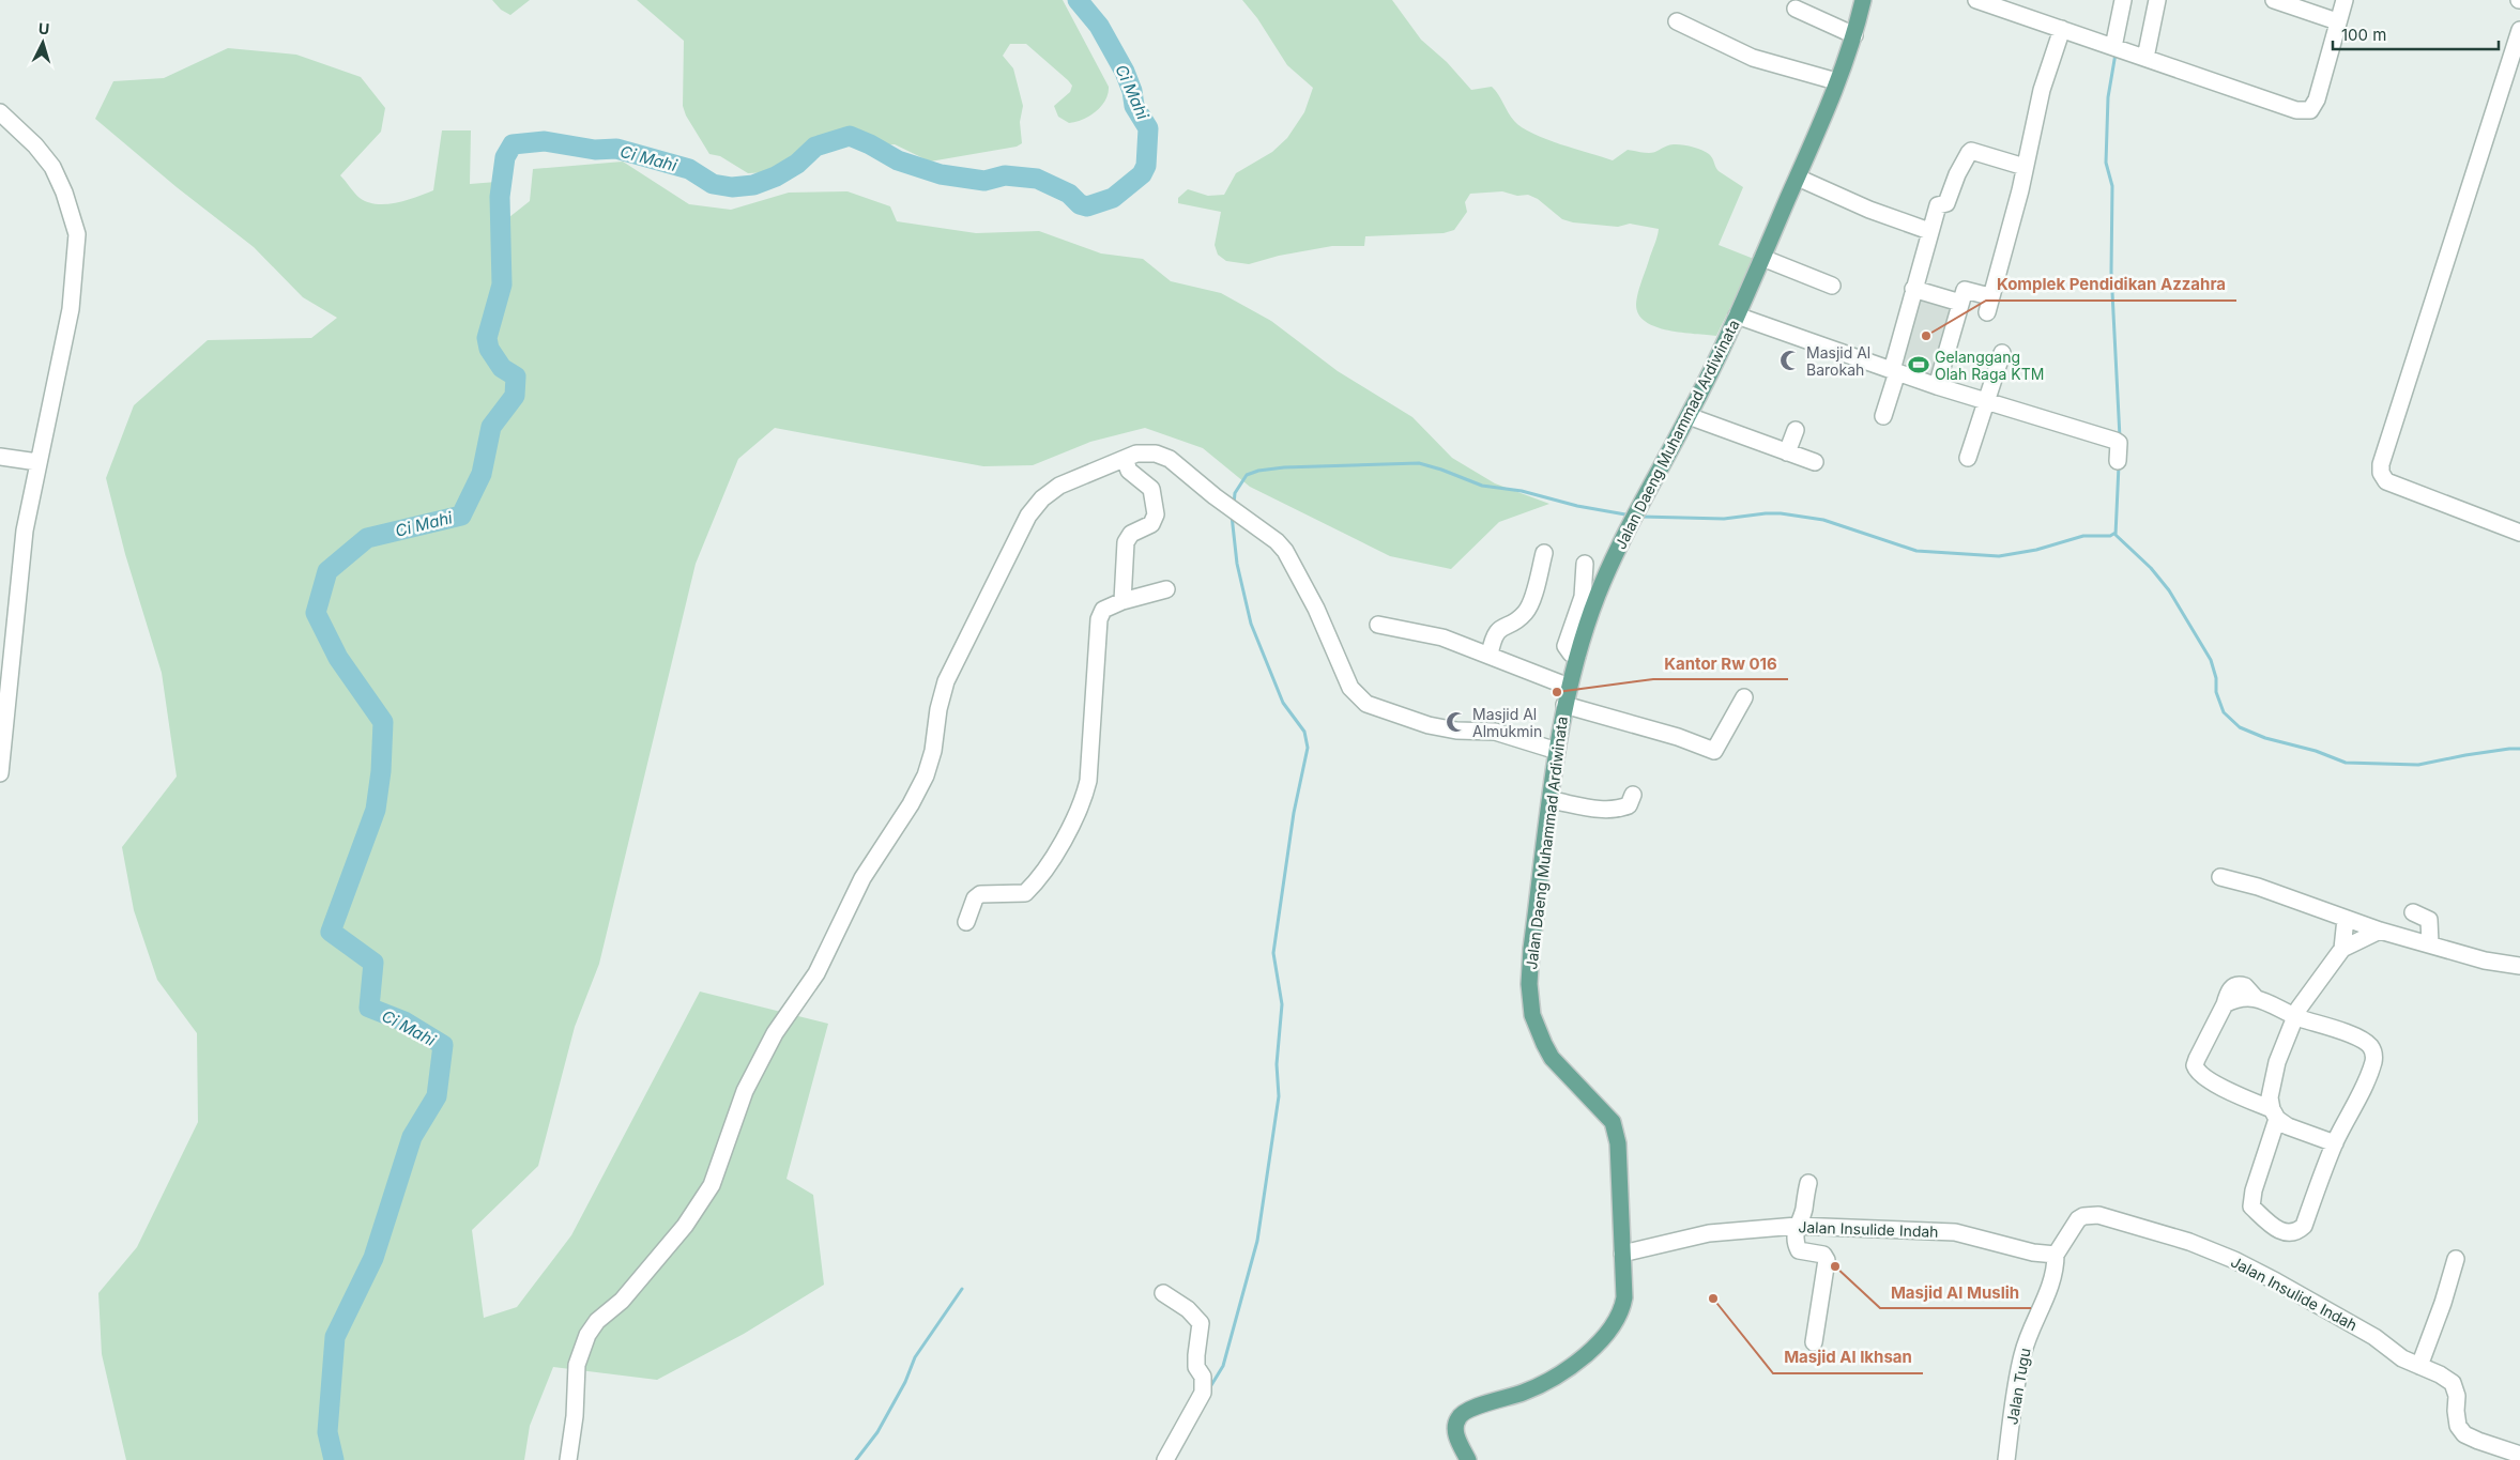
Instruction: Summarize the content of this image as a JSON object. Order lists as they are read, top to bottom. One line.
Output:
{"streets":{"main road":["Jalan Daeng Muhammad Ardiwinata"],"street":["Jalan Insulide Indah","Jalan Tugu"]},"crossings":[["Jalan Daeng Muhammad Ardiwinata","Jalan Insulide Indah"],["Jalan Insulide Indah","Jalan Tugu"]],"water":["Ci Mahi"],"places":{"other":["Komplek Pendidikan Azzahra","Kantor Rw 016","Masjid Al Muslih","Masjid Al Ikhsan"],"mosque":["Masjid Al Barokah","Masjid Al Almukmin"],"sports":["Gelanggang Olah Raga KTM"]},"scale_bar":"100 m","north":"top"}
